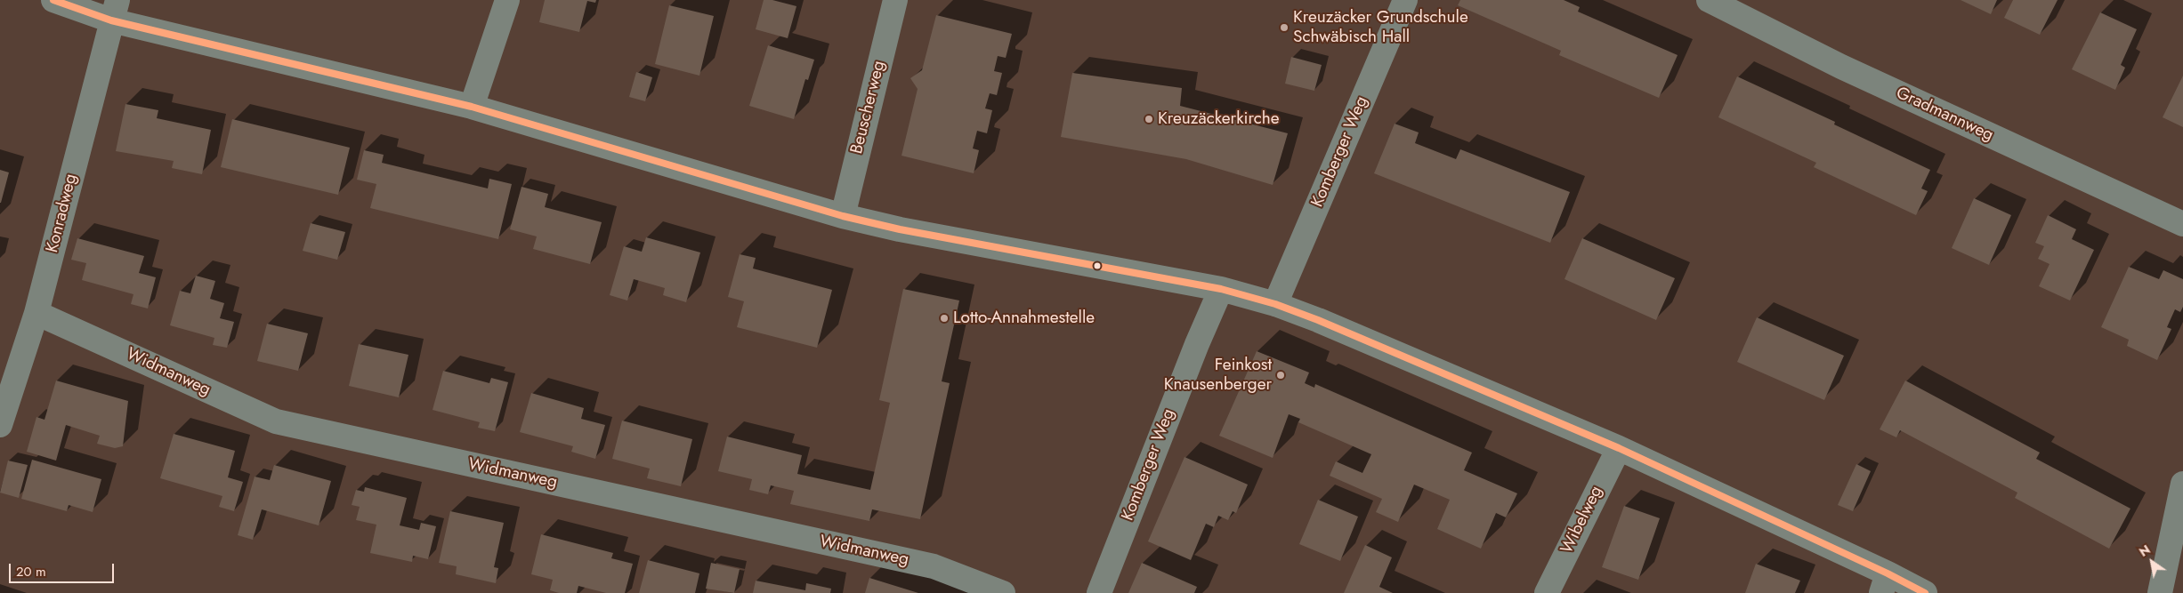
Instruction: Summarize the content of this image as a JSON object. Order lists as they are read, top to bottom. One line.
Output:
{"streets":{"street":["Beuscherweg","Gradmannweg","Komberger Weg","Konradweg","Widmanweg","Wibelweg"]},"crossings":[["Konradweg","Widmanweg"]],"places":["Kreuzäcker Grundschule Schwäbisch Hall","Kreuzäckerkirche","Lotto-Annahmestelle","Feinkost Knausenberger"],"scale_bar":"20 m","north":"top left"}
